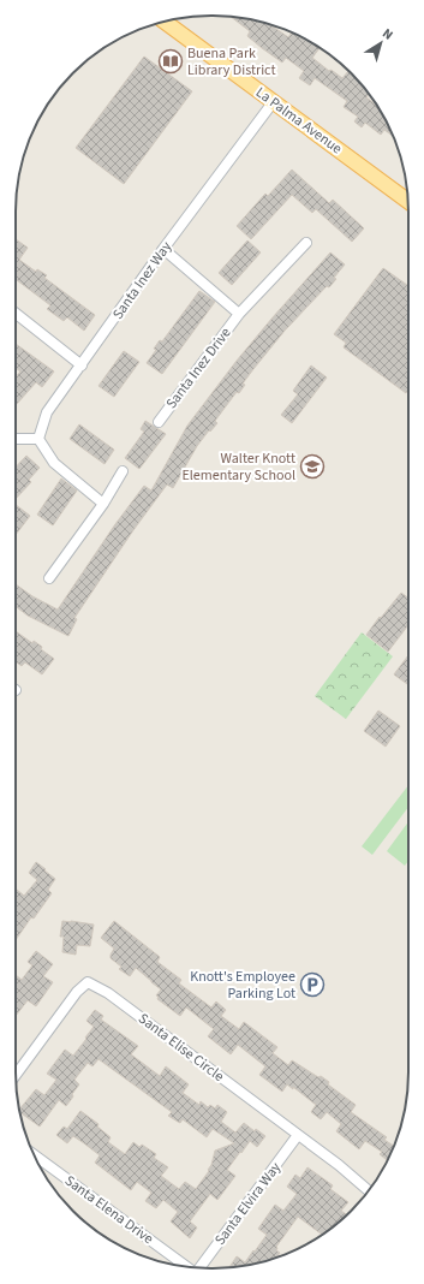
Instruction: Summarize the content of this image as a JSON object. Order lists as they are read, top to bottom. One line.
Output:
{"streets":{"main road":["La Palma Avenue"],"street":["Santa Inez Way","Santa Inez Drive","Santa Elise Circle","Santa Elvira Way","Santa Elena Drive"]},"crossings":[["La Palma Avenue","Santa Inez Way"],["Santa Inez Way","Santa Inez Drive"],["Santa Elise Circle","Santa Elvira Way"]],"places":{"library":["Buena Park Library District"],"school or university":["Walter Knott Elementary School"],"parking":["Knott's Employee Parking Lot"]},"north":"top right"}
